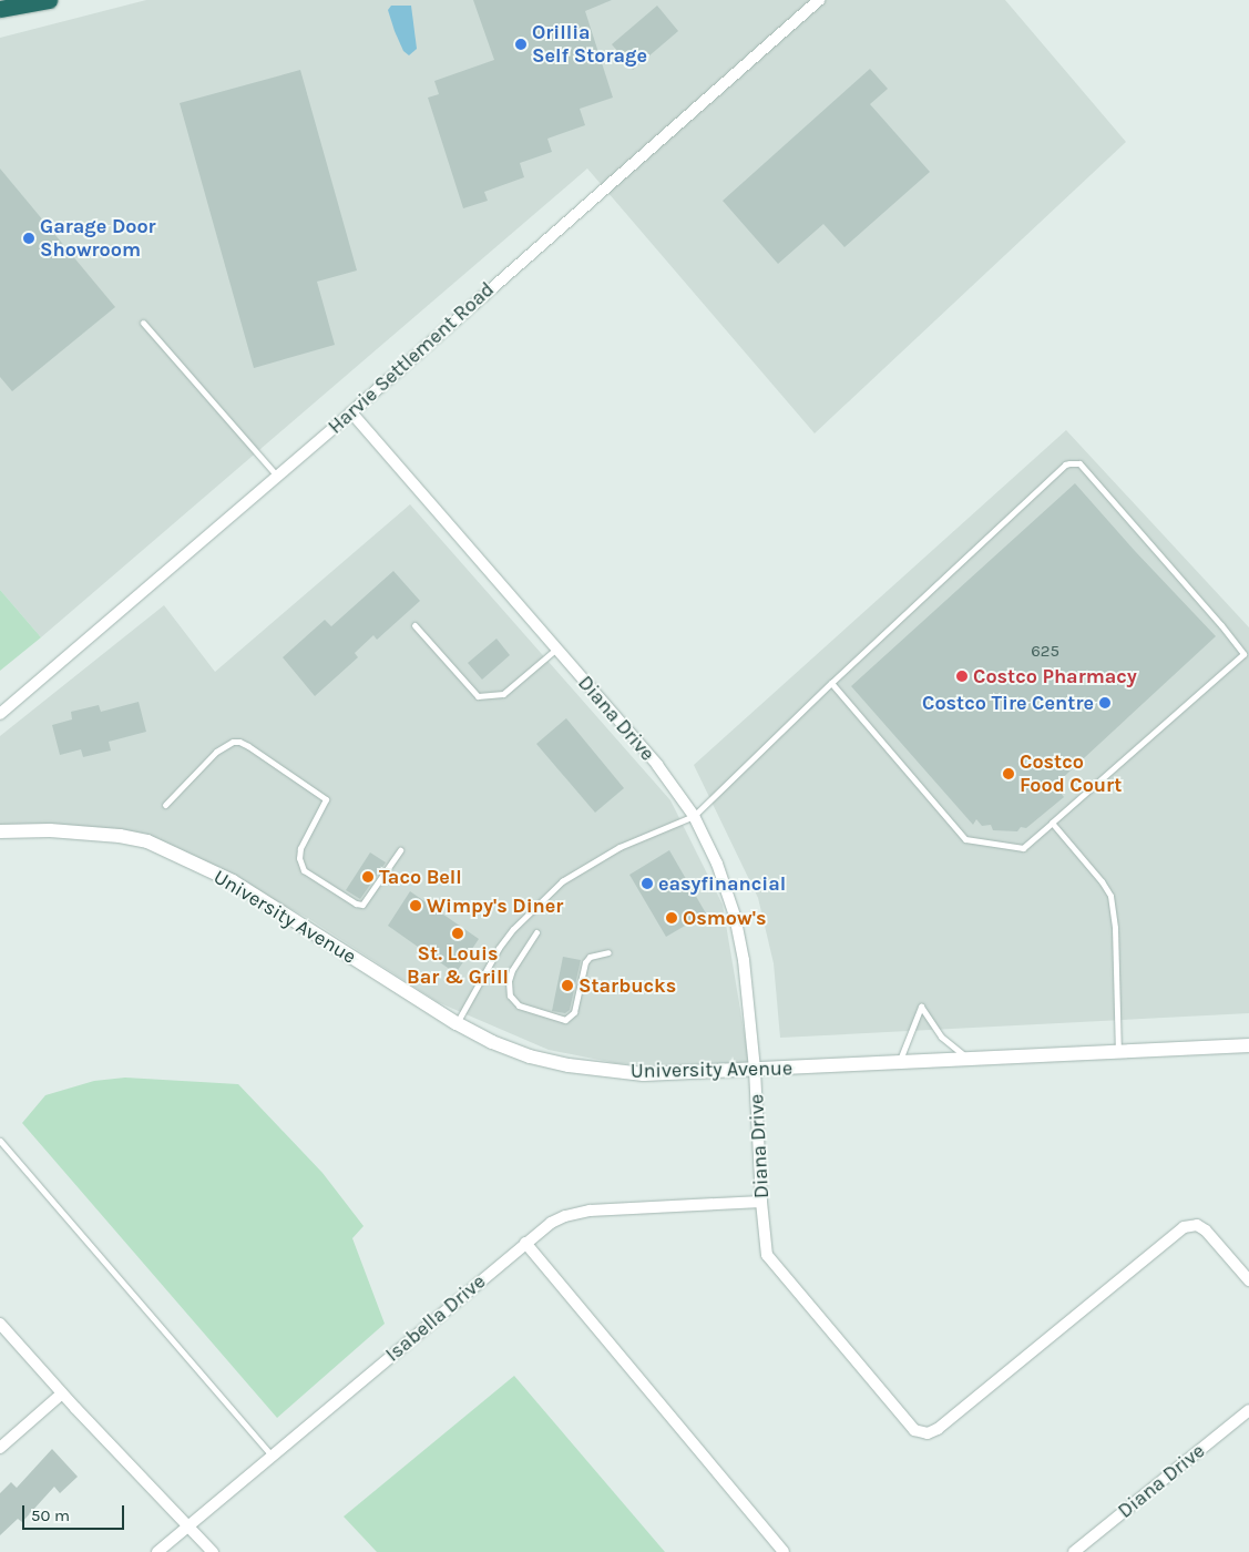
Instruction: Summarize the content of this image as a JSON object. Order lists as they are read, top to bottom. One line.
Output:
{"streets":{"street":["Harvie Settlement Road","Diana Drive","University Avenue","Isabella Drive"]},"crossings":[["Harvie Settlement Road","Diana Drive"],["Diana Drive","University Avenue"],["Diana Drive","Isabella Drive"]],"places":["Orillia Self Storage","Garage Door Showroom","Costco Pharmacy","Costco Tire Centre","Costco Food Court","Taco Bell","easyfinancial","Wimpy's Diner","Osmow's","St. Louis Bar & Grill","Starbucks"],"house_numbers":["625"],"scale_bar":"50 m"}
